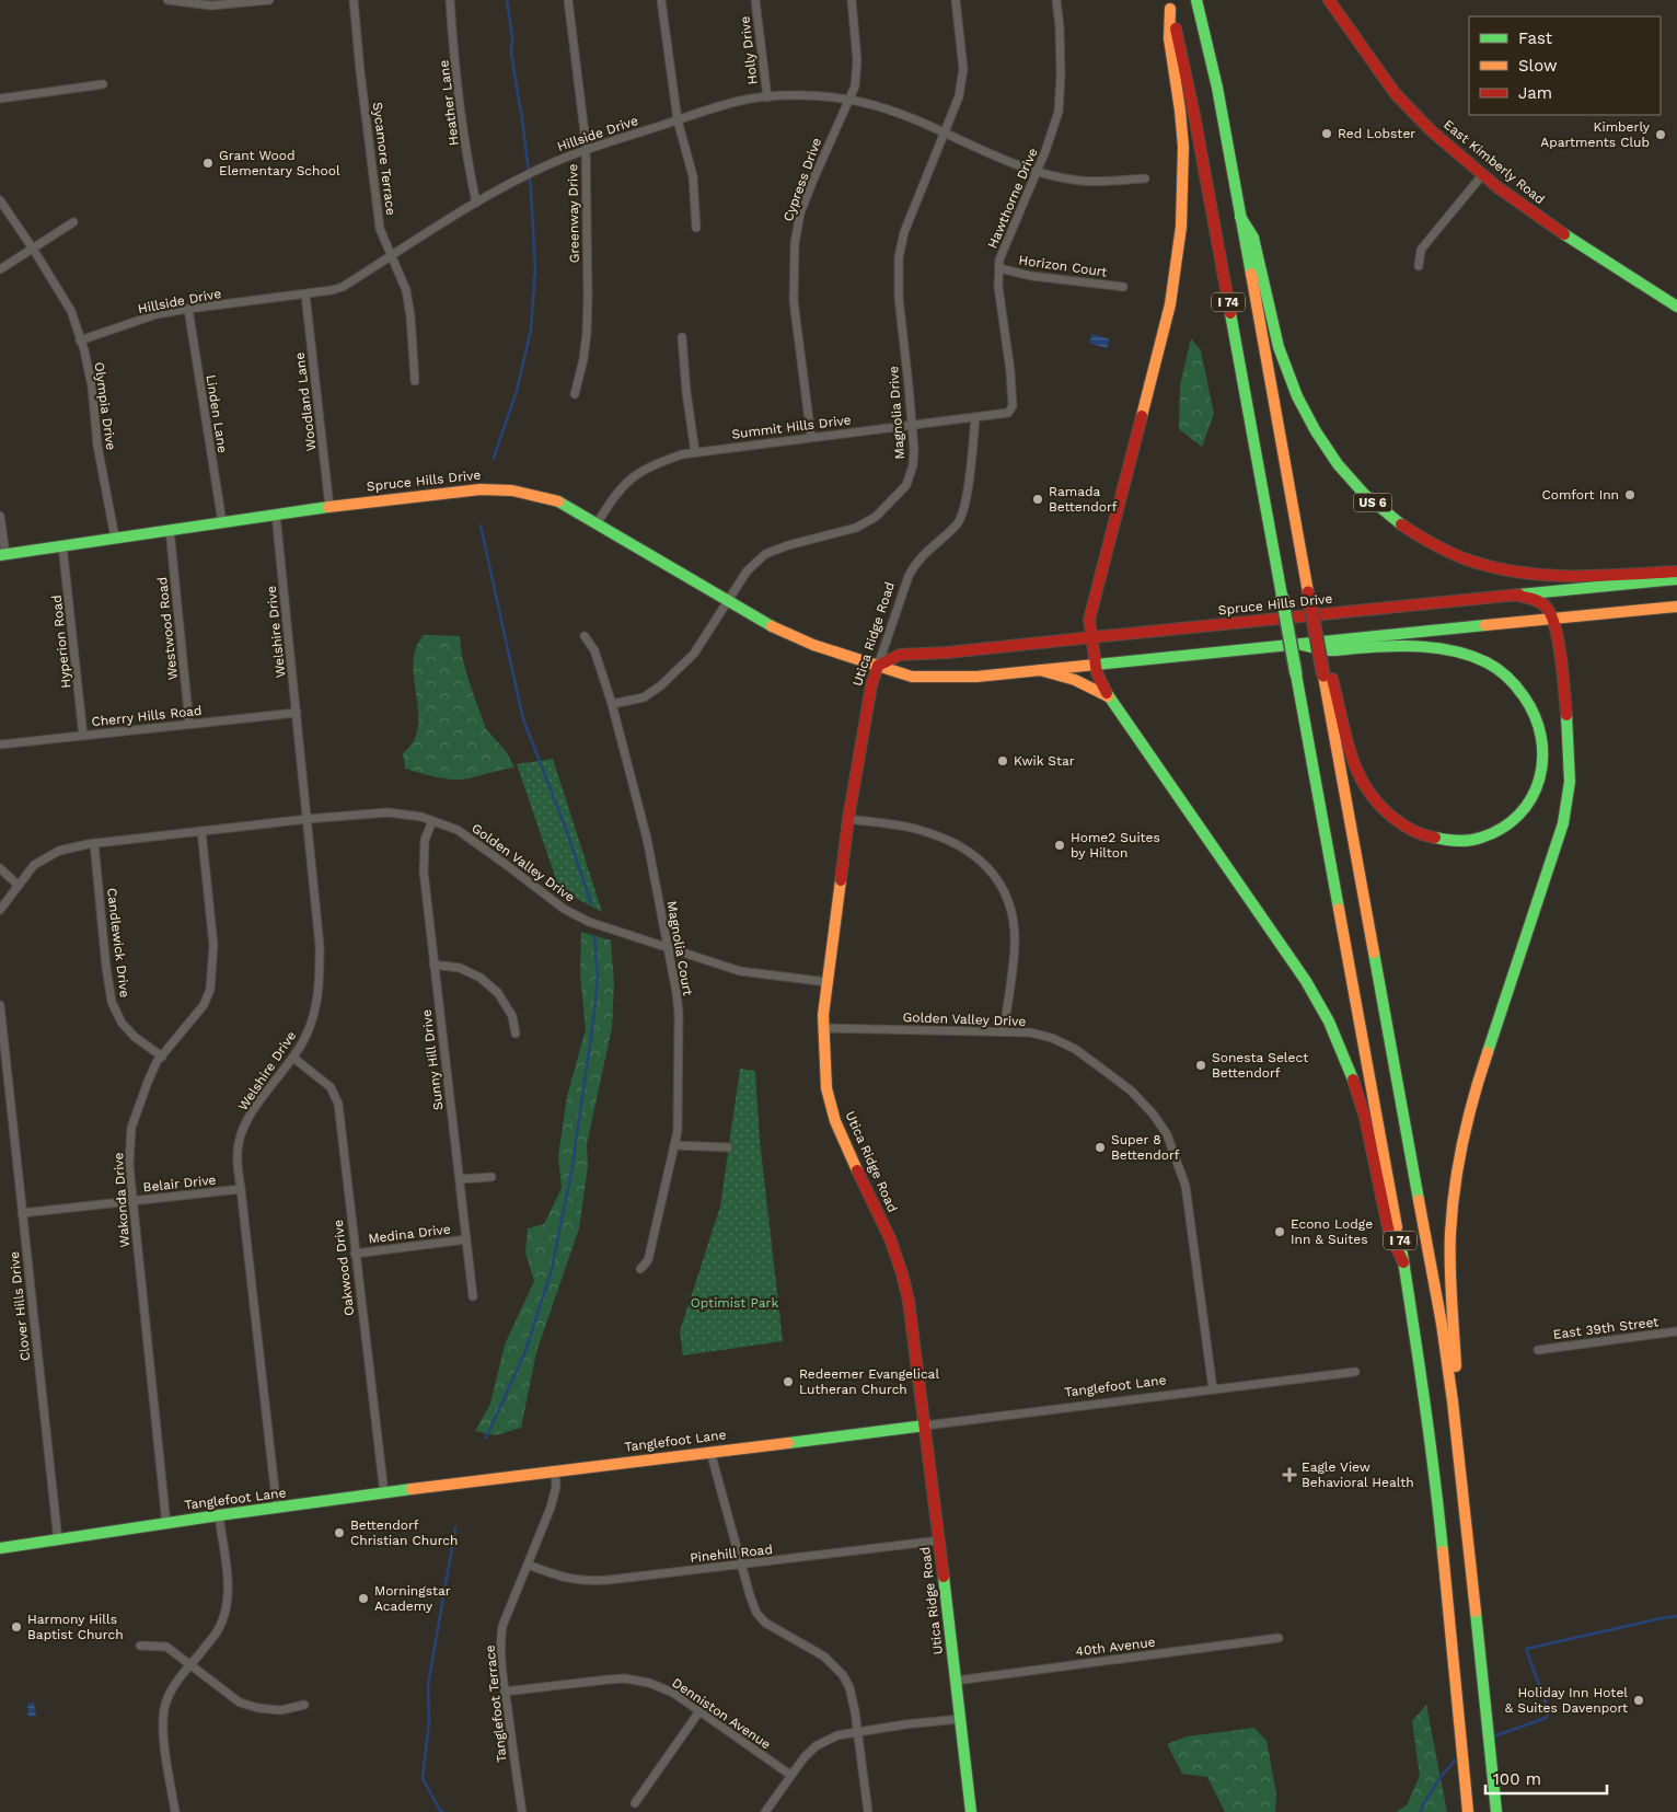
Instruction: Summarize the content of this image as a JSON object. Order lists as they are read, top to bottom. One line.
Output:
{"streets":{"main road":["East Kimberly Road","I 74","Spruce Hills Drive","US 6","Utica Ridge Road","Tanglefoot Lane"],"street":["Holly Drive","Heather Lane","Hillside Drive","Sycamore Terrace","Cypress Drive","Hawthorne Drive","Greenway Drive","Horizon Court","Woodland Lane","Olympia Drive","Magnolia Drive","Linden Lane","Summit Hills Drive","Westwood Road","Welshire Drive","Hyperion Road","Cherry Hills Road","Golden Valley Drive","Candlewick Drive","Magnolia Court","Sunny Hill Drive","Belair Drive","Wakonda Drive","Medina Drive","Oakwood Drive","Clover Hills Drive","East 39th Street","Pinehill Road","40th Avenue","Tanglefoot Terrace","Denniston Avenue"]},"crossings":[["Holly Drive","Hillside Drive"],["Heather Lane","Hillside Drive"],["Hillside Drive","Sycamore Terrace"],["Hillside Drive","Cypress Drive"],["Hillside Drive","Hawthorne Drive"],["Hillside Drive","Greenway Drive"],["Hillside Drive","Woodland Lane"],["Hillside Drive","Olympia Drive"],["Hillside Drive","Magnolia Drive"],["Hillside Drive","Linden Lane"],["Cypress Drive","Summit Hills Drive"],["Hawthorne Drive","Horizon Court"],["Hawthorne Drive","Summit Hills Drive"],["I 74","US 6"],["Woodland Lane","Spruce Hills Drive"],["Olympia Drive","Spruce Hills Drive"],["Magnolia Drive","Summit Hills Drive"],["Magnolia Drive","Spruce Hills Drive"],["Magnolia Drive","Magnolia Court"],["Linden Lane","Spruce Hills Drive"],["Summit Hills Drive","Spruce Hills Drive"],["Summit Hills Drive","Utica Ridge Road"],["Spruce Hills Drive","Westwood Road"],["Spruce Hills Drive","Welshire Drive"],["Spruce Hills Drive","Utica Ridge Road"],["Spruce Hills Drive","Hyperion Road"],["Westwood Road","Cherry Hills Road"],["Welshire Drive","Cherry Hills Road"],["Welshire Drive","Golden Valley Drive"],["Welshire Drive","Belair Drive"],["Welshire Drive","Oakwood Drive"],["Welshire Drive","Tanglefoot Lane"],["Utica Ridge Road","Golden Valley Drive"],["Utica Ridge Road","Tanglefoot Lane"],["Utica Ridge Road","Pinehill Road"],["Utica Ridge Road","40th Avenue"],["Hyperion Road","Cherry Hills Road"],["Golden Valley Drive","Candlewick Drive"],["Golden Valley Drive","Magnolia Court"],["Golden Valley Drive","Sunny Hill Drive"],["Golden Valley Drive","Wakonda Drive"],["Golden Valley Drive","Tanglefoot Lane"],["Candlewick Drive","Wakonda Drive"],["Sunny Hill Drive","Medina Drive"],["Belair Drive","Wakonda Drive"],["Belair Drive","Clover Hills Drive"],["Wakonda Drive","Tanglefoot Lane"],["Medina Drive","Oakwood Drive"],["Oakwood Drive","Tanglefoot Lane"],["Clover Hills Drive","Tanglefoot Lane"],["Tanglefoot Lane","Tanglefoot Terrace"],["Pinehill Road","Tanglefoot Terrace"],["Tanglefoot Terrace","Denniston Avenue"]],"parks":["Optimist Park"],"places":{"other":["Red Lobster","Kimberly Apartments Club","Grant Wood Elementary School","Comfort Inn","Ramada Bettendorf","Kwik Star","Home2 Suites by Hilton","Sonesta Select Bettendorf","Super 8 Bettendorf","Econo Lodge Inn & Suites","Redeemer Evangelical Lutheran Church","Bettendorf Christian Church","Morningstar Academy","Harmony Hills Baptist Church","Holiday Inn Hotel & Suites Davenport"],"health":["Eagle View Behavioral Health"]},"legend":["Fast","Slow","Jam"],"scale_bar":"100 m"}
